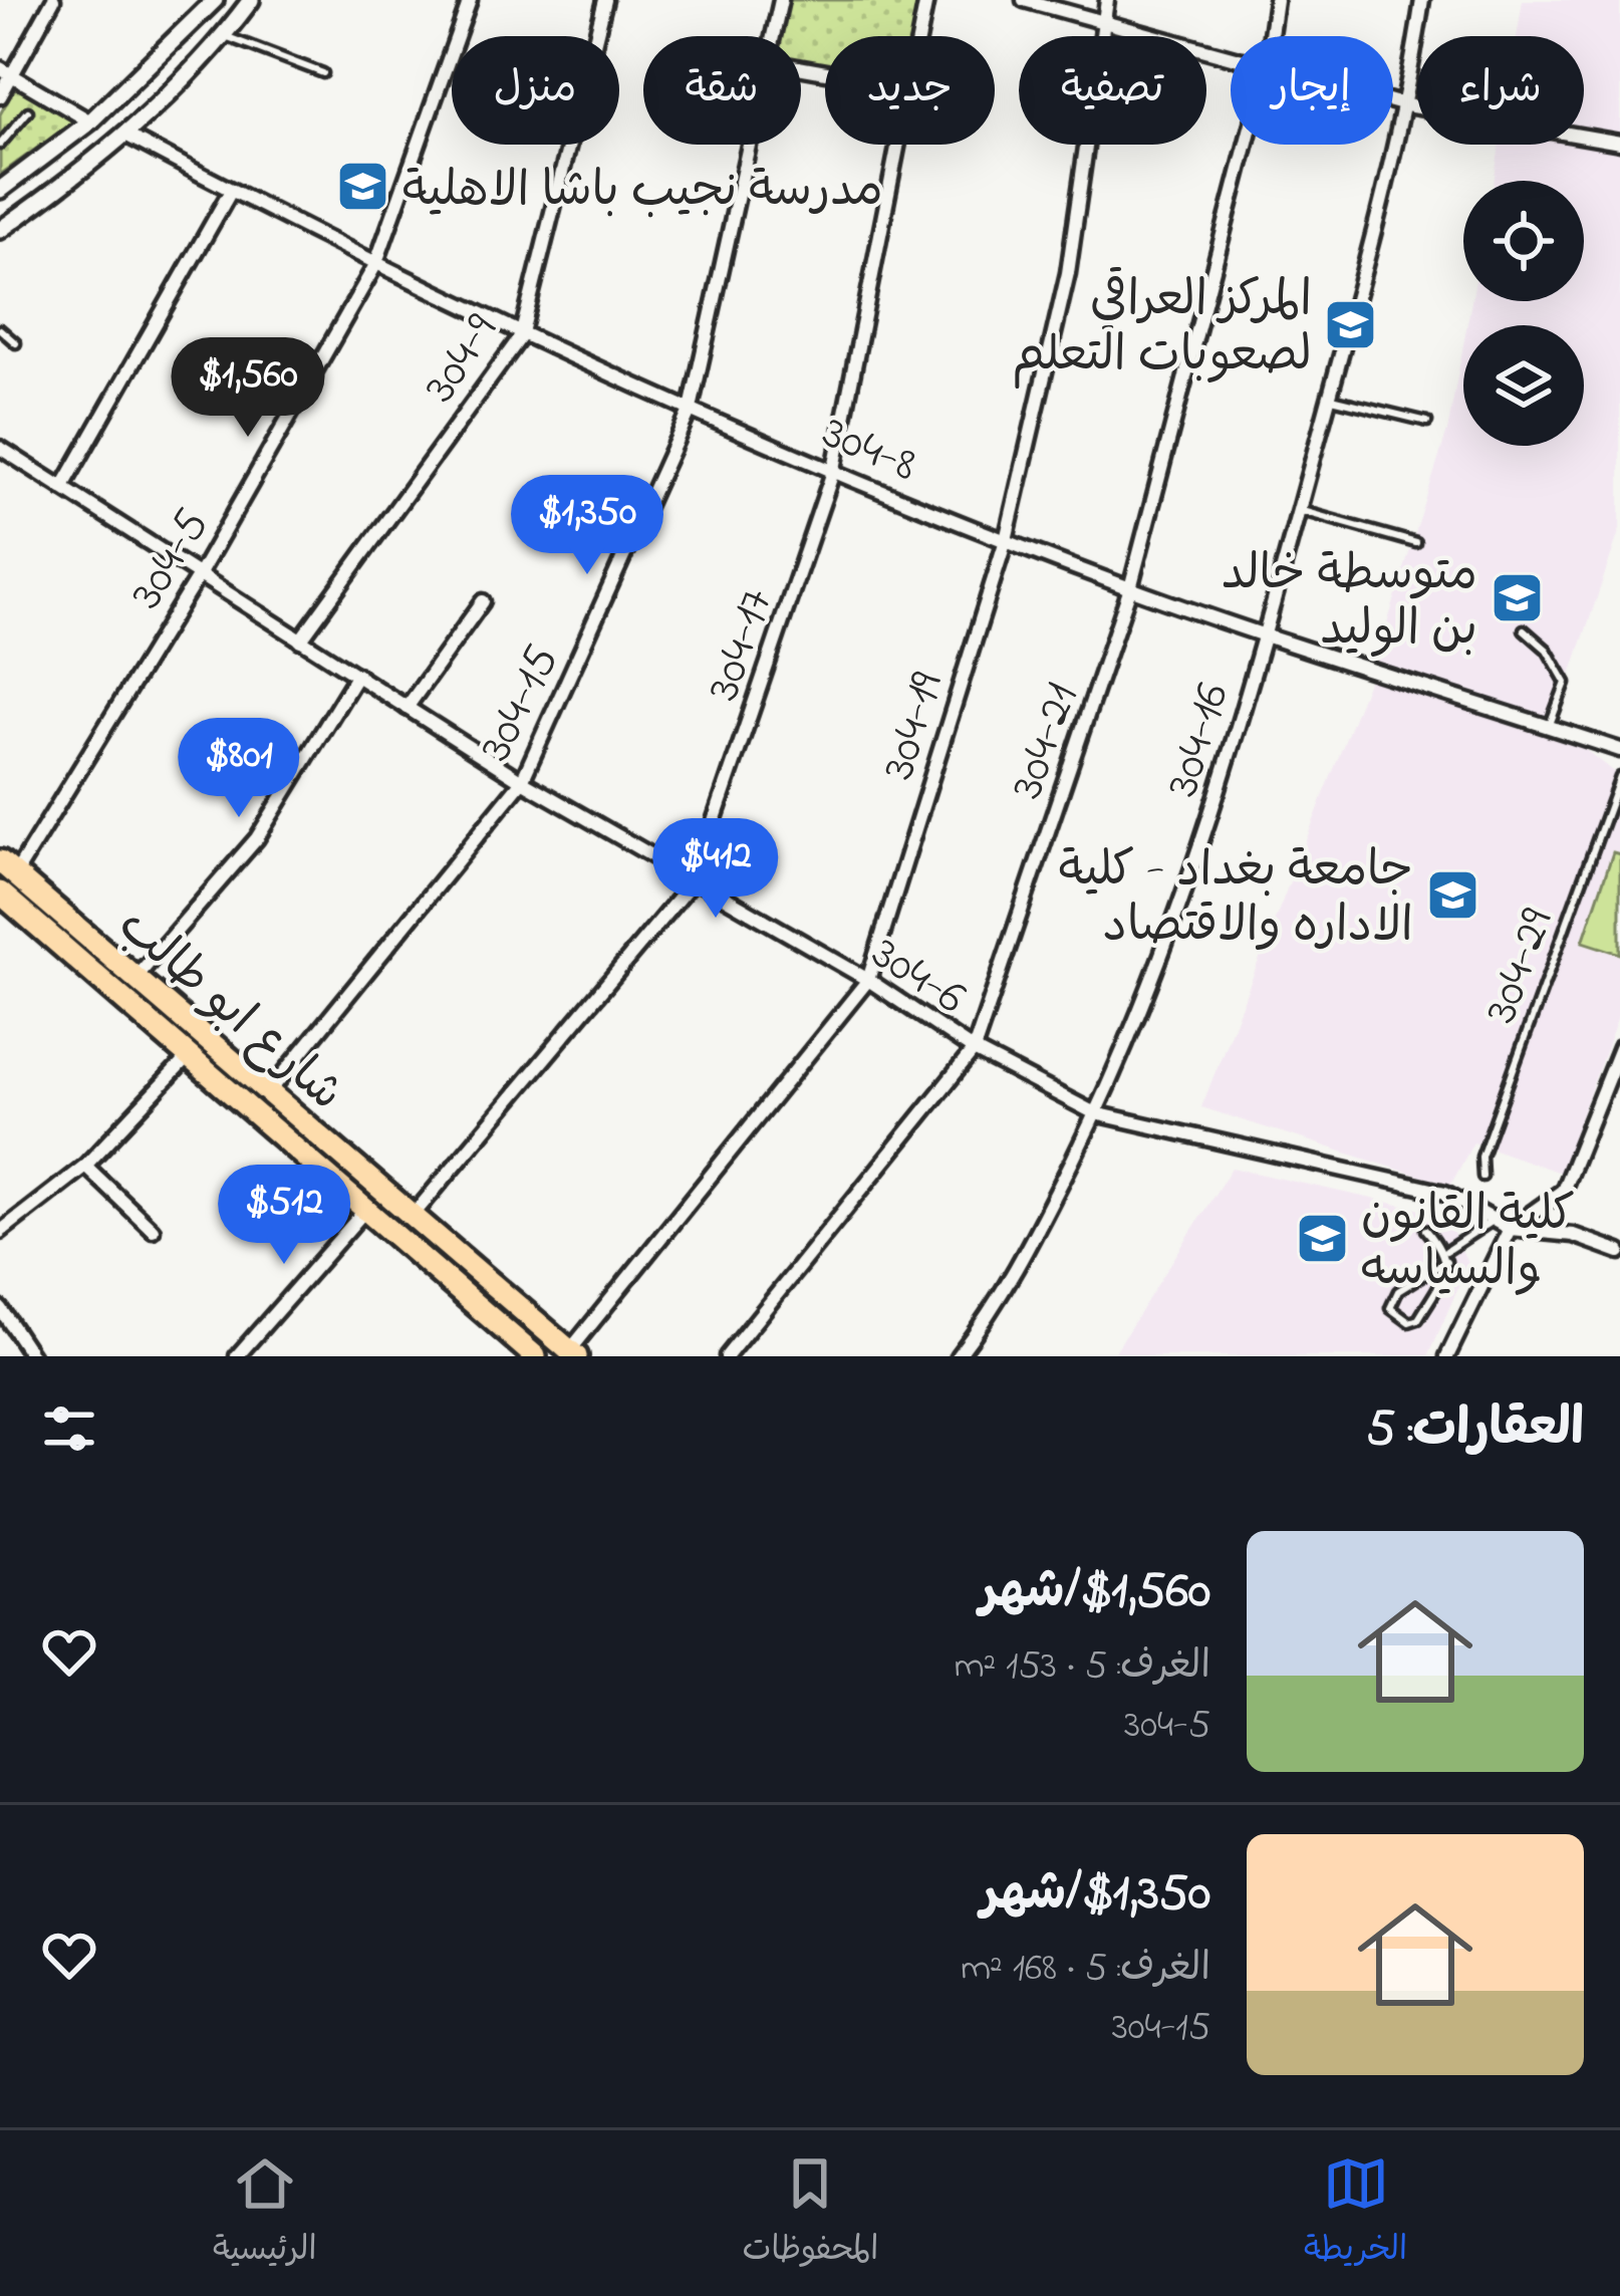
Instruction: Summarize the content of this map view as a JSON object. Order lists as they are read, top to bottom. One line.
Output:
{"streets":{"main road":["شارع ابو طالب"],"street":["304-9","304-8","304-5","304-17","304-15","304-19","304-16","304-21","304-6"],"lane":["304-29"]},"crossings":[["304-9","304-8"],["304-9","304-6"],["304-8","304-5"],["304-8","304-17"],["304-8","304-15"],["304-8","304-19"],["304-8","304-16"],["304-8","304-21"],["304-5","304-6"],["304-5","شارع ابو طالب"],["304-17","304-6"],["304-17","شارع ابو طالب"],["304-15","304-6"],["304-15","شارع ابو طالب"],["304-19","304-6"],["304-19","شارع ابو طالب"],["304-16","304-6"],["304-21","304-6"]],"places":{"school or university":["مدرسة نجيب باشا الاهلية","المركز العراقي لصعوبات التعلم","متوسطة خالد بن الوليد","جامعة بغداد - كلية الاداره والاقتصاد","كلية القانون والسياسه"]},"page":{"chip":["شراء","إيجار","تصفية","جديد","شقة","منزل"],"price":["$1,560","$1,350","$801","$412","$512"],"heading":"العقارات: 5","list":[{"name":"$1,560/شهر","note":"الغرف: 5 · 153 m² · 304-5"},{"name":"$1,350/شهر","note":"الغرف: 5 · 168 m² · 304-15"}],"tabs":["الخريطة","المحفوظات","الرئيسية"]}}
